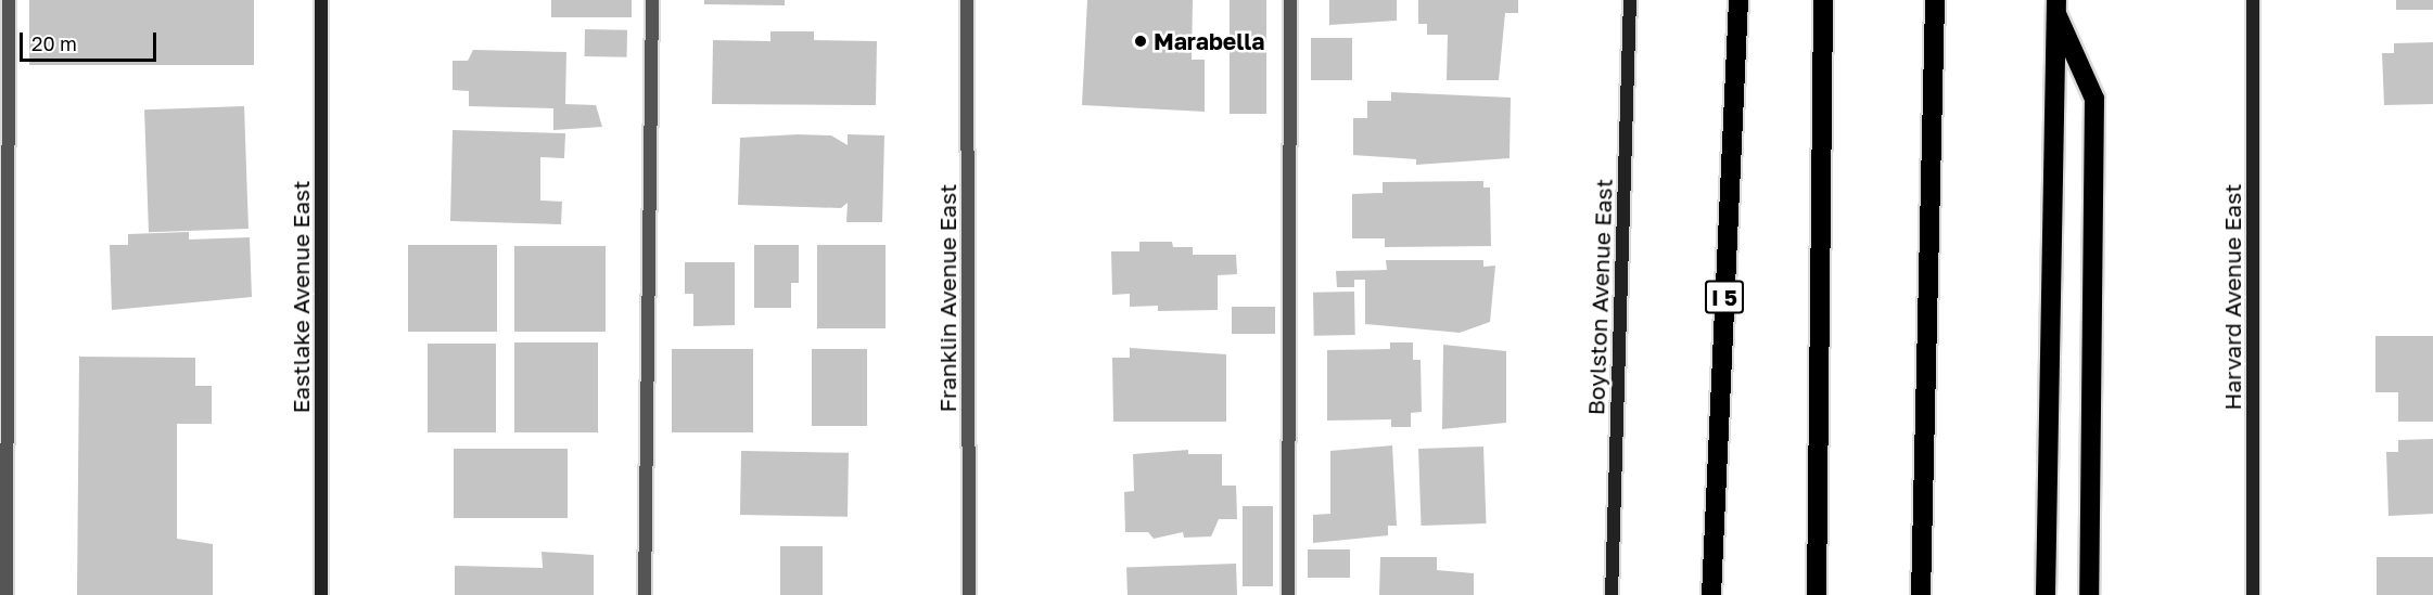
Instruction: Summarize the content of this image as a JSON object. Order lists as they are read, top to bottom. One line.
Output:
{"streets":{"highway":["I 5"],"main road":["Eastlake Avenue East","Boylston Avenue East","Harvard Avenue East"],"street":["Franklin Avenue East"]},"places":["Marabella"],"scale_bar":"20 m"}
